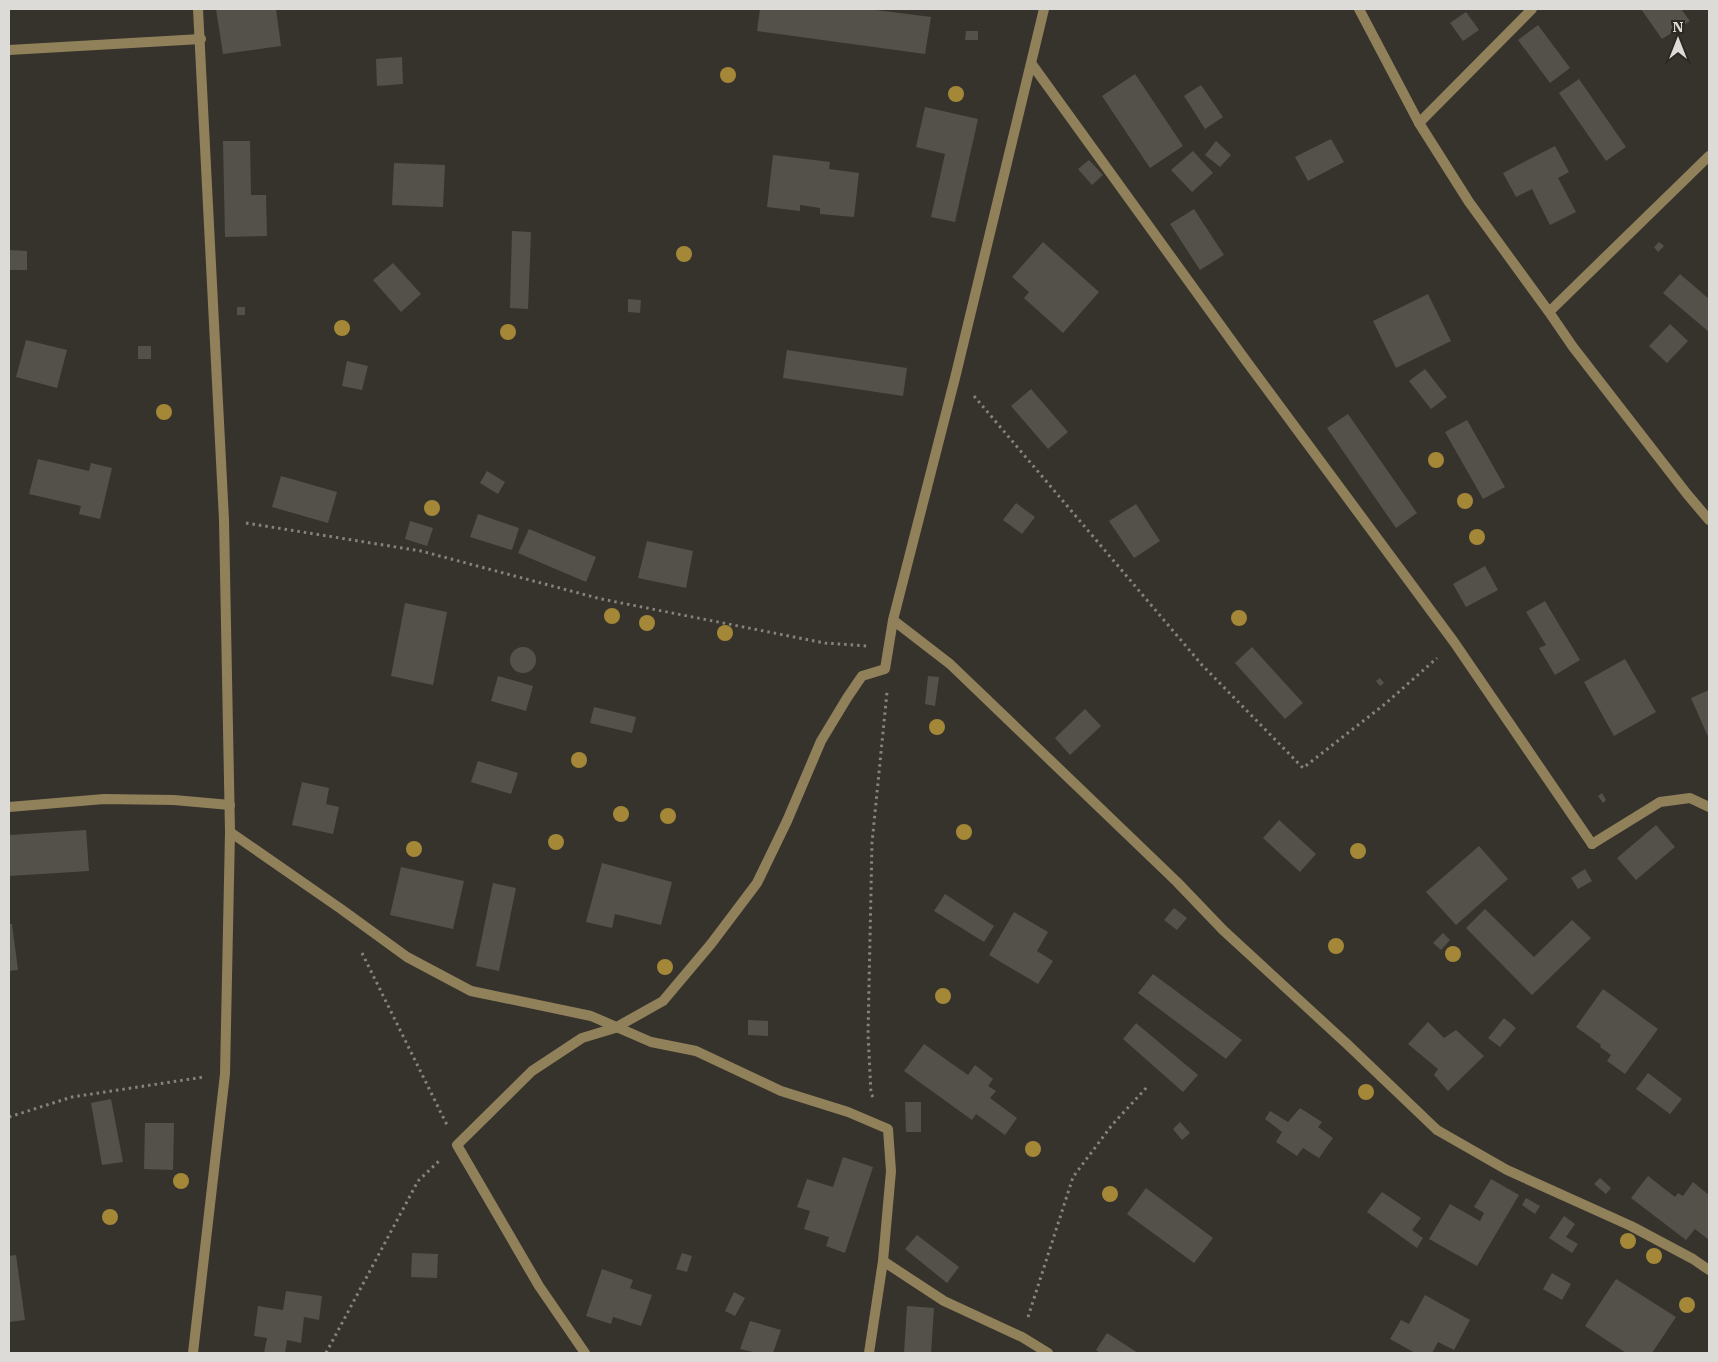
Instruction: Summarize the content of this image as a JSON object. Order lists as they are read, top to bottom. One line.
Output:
{"north":"top"}
